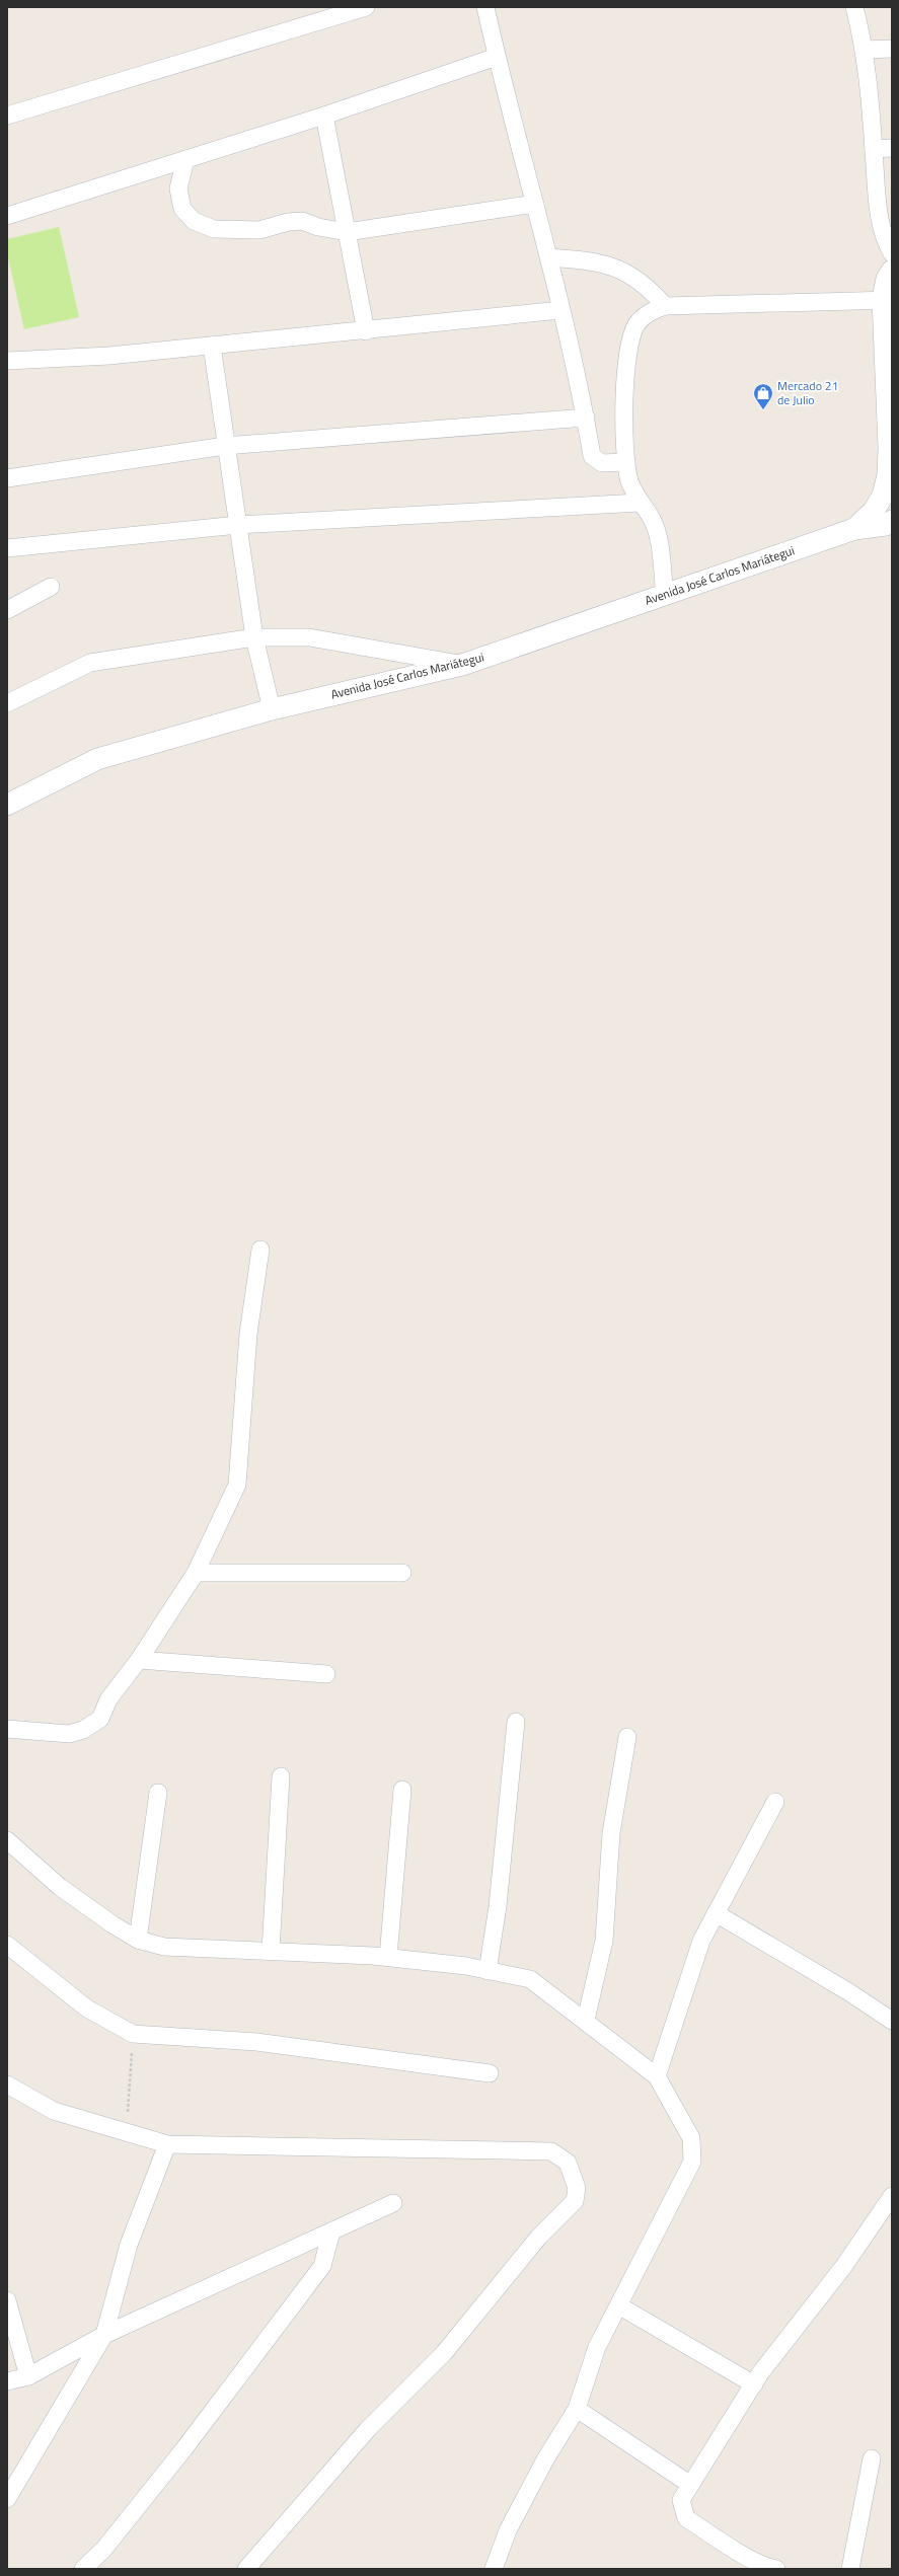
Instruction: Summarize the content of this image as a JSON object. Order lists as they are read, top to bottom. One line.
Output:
{"streets":{"street":["Avenida José Carlos Mariátegui"]},"places":{"shop":["Mercado 21 de Julio"]}}
